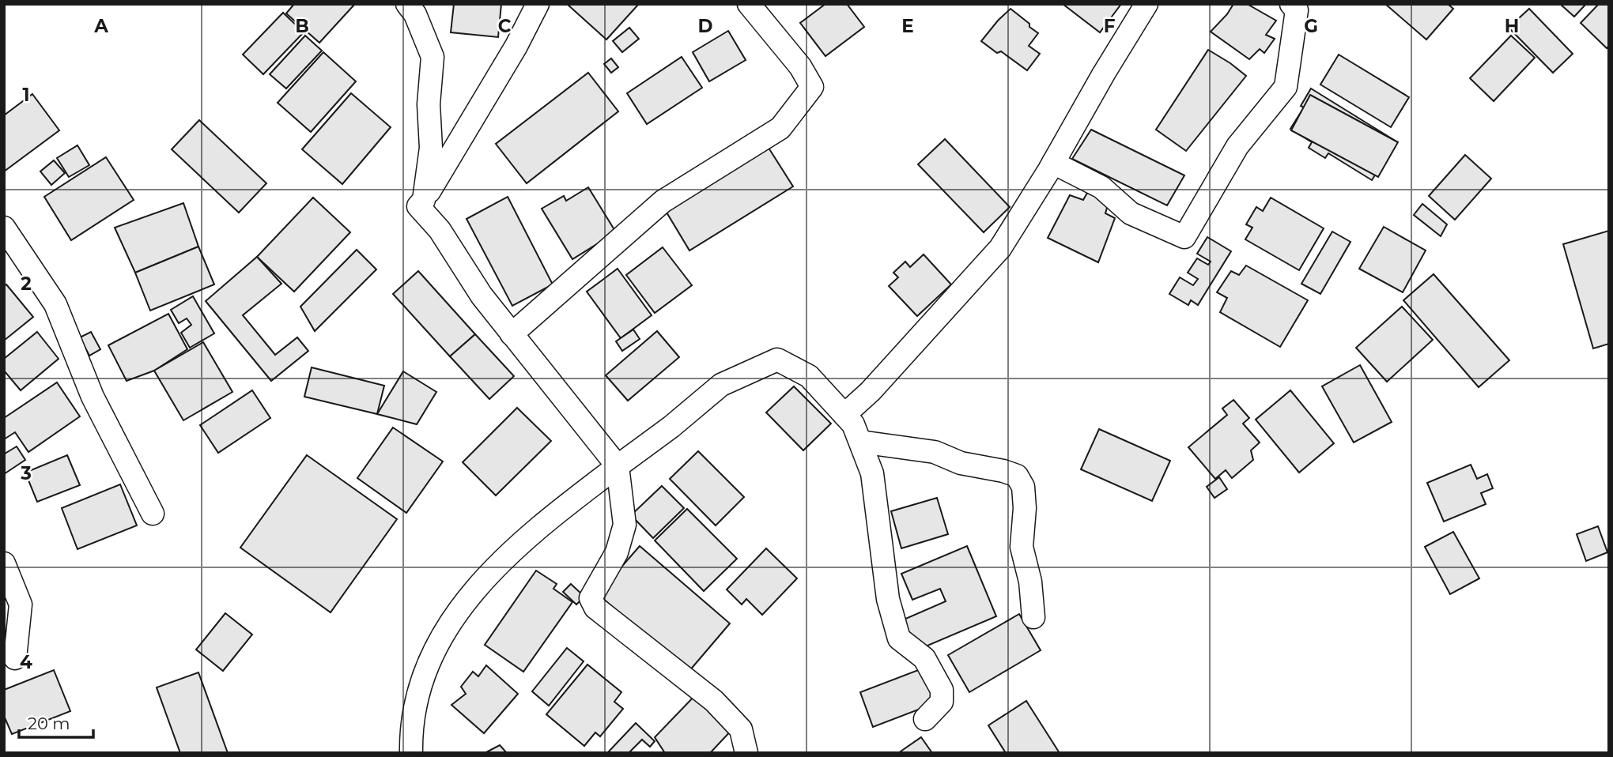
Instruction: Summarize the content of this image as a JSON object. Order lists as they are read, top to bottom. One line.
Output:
{"scale_bar":"20 m","grid":{"columns":["A","B","C","D","E","F","G","H"],"rows":["1","2","3","4"]}}
